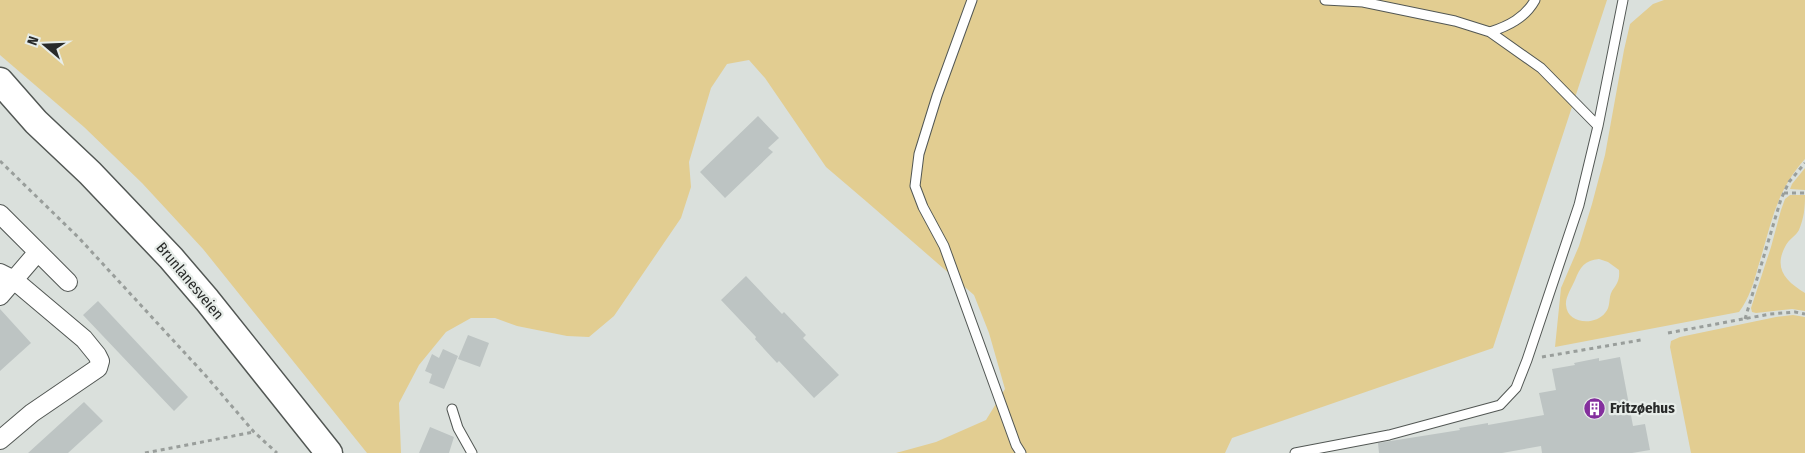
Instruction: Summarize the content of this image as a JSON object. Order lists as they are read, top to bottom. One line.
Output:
{"streets":{"main road":["Brunlanesveien"]},"places":{"building":["Fritzøehus"]},"north":"left"}
